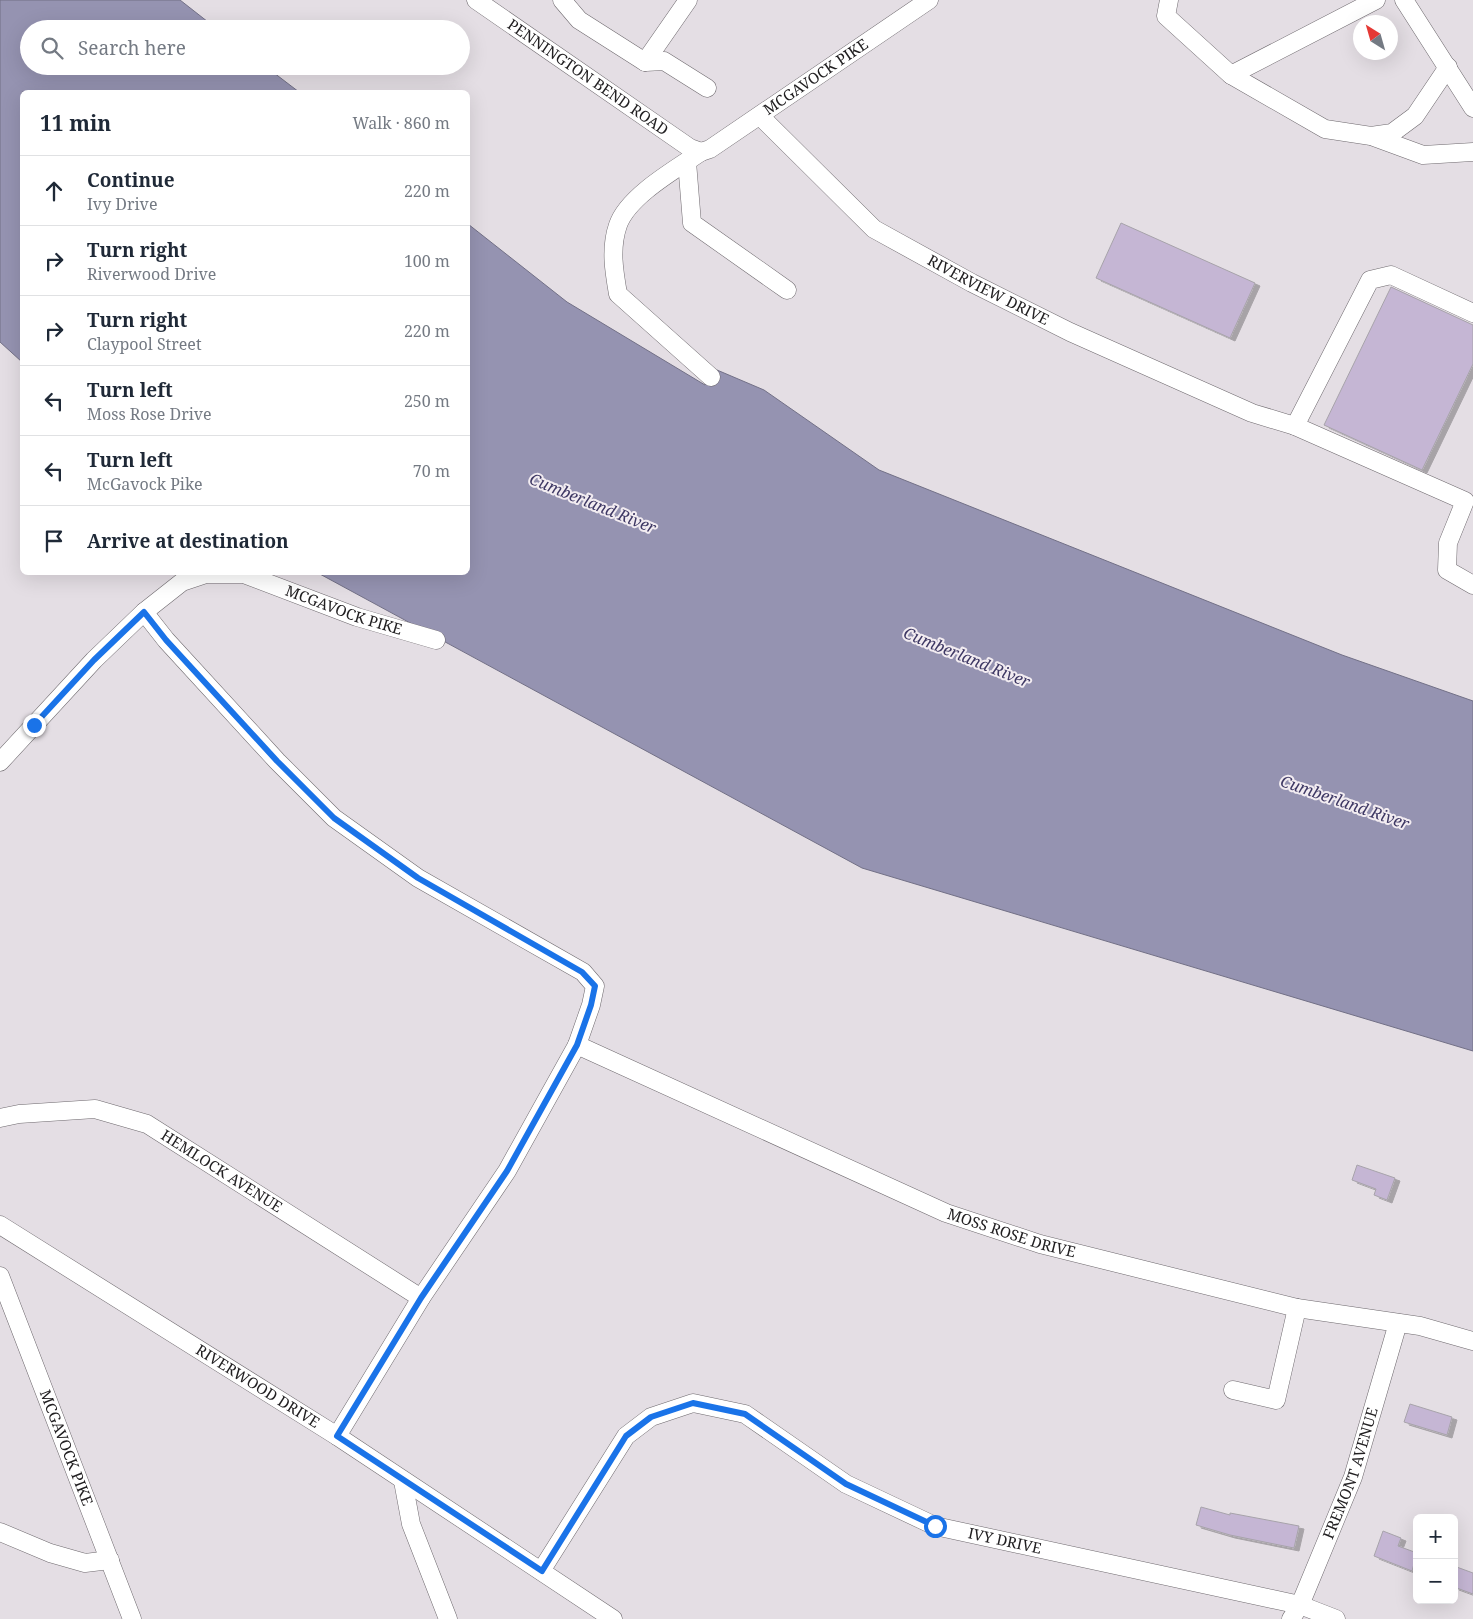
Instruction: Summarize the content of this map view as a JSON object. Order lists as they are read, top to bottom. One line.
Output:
{"streets":{"street":["PENNINGTON BEND ROAD","MCGAVOCK PIKE","RIVERVIEW DRIVE","HEMLOCK AVENUE","MOSS ROSE DRIVE","RIVERWOOD DRIVE","FREMONT AVENUE","IVY DRIVE"]},"crossings":[["PENNINGTON BEND ROAD","MCGAVOCK PIKE"],["MCGAVOCK PIKE","RIVERVIEW DRIVE"],["MOSS ROSE DRIVE","FREMONT AVENUE"],["RIVERWOOD DRIVE","IVY DRIVE"],["FREMONT AVENUE","IVY DRIVE"]],"water":["Cumberland River"],"north":"top left","page":{"search":"Search here","heading":["11 min","Walk · 860 m"],"list":[["Continue","Ivy Drive","220 m"],["Turn right","Riverwood Drive","100 m"],["Turn right","Claypool Street","220 m"],["Turn left","Moss Rose Drive","250 m"],["Turn left","McGavock Pike","70 m"],"Arrive at destination"],"map_buttons":["+","−"]}}
